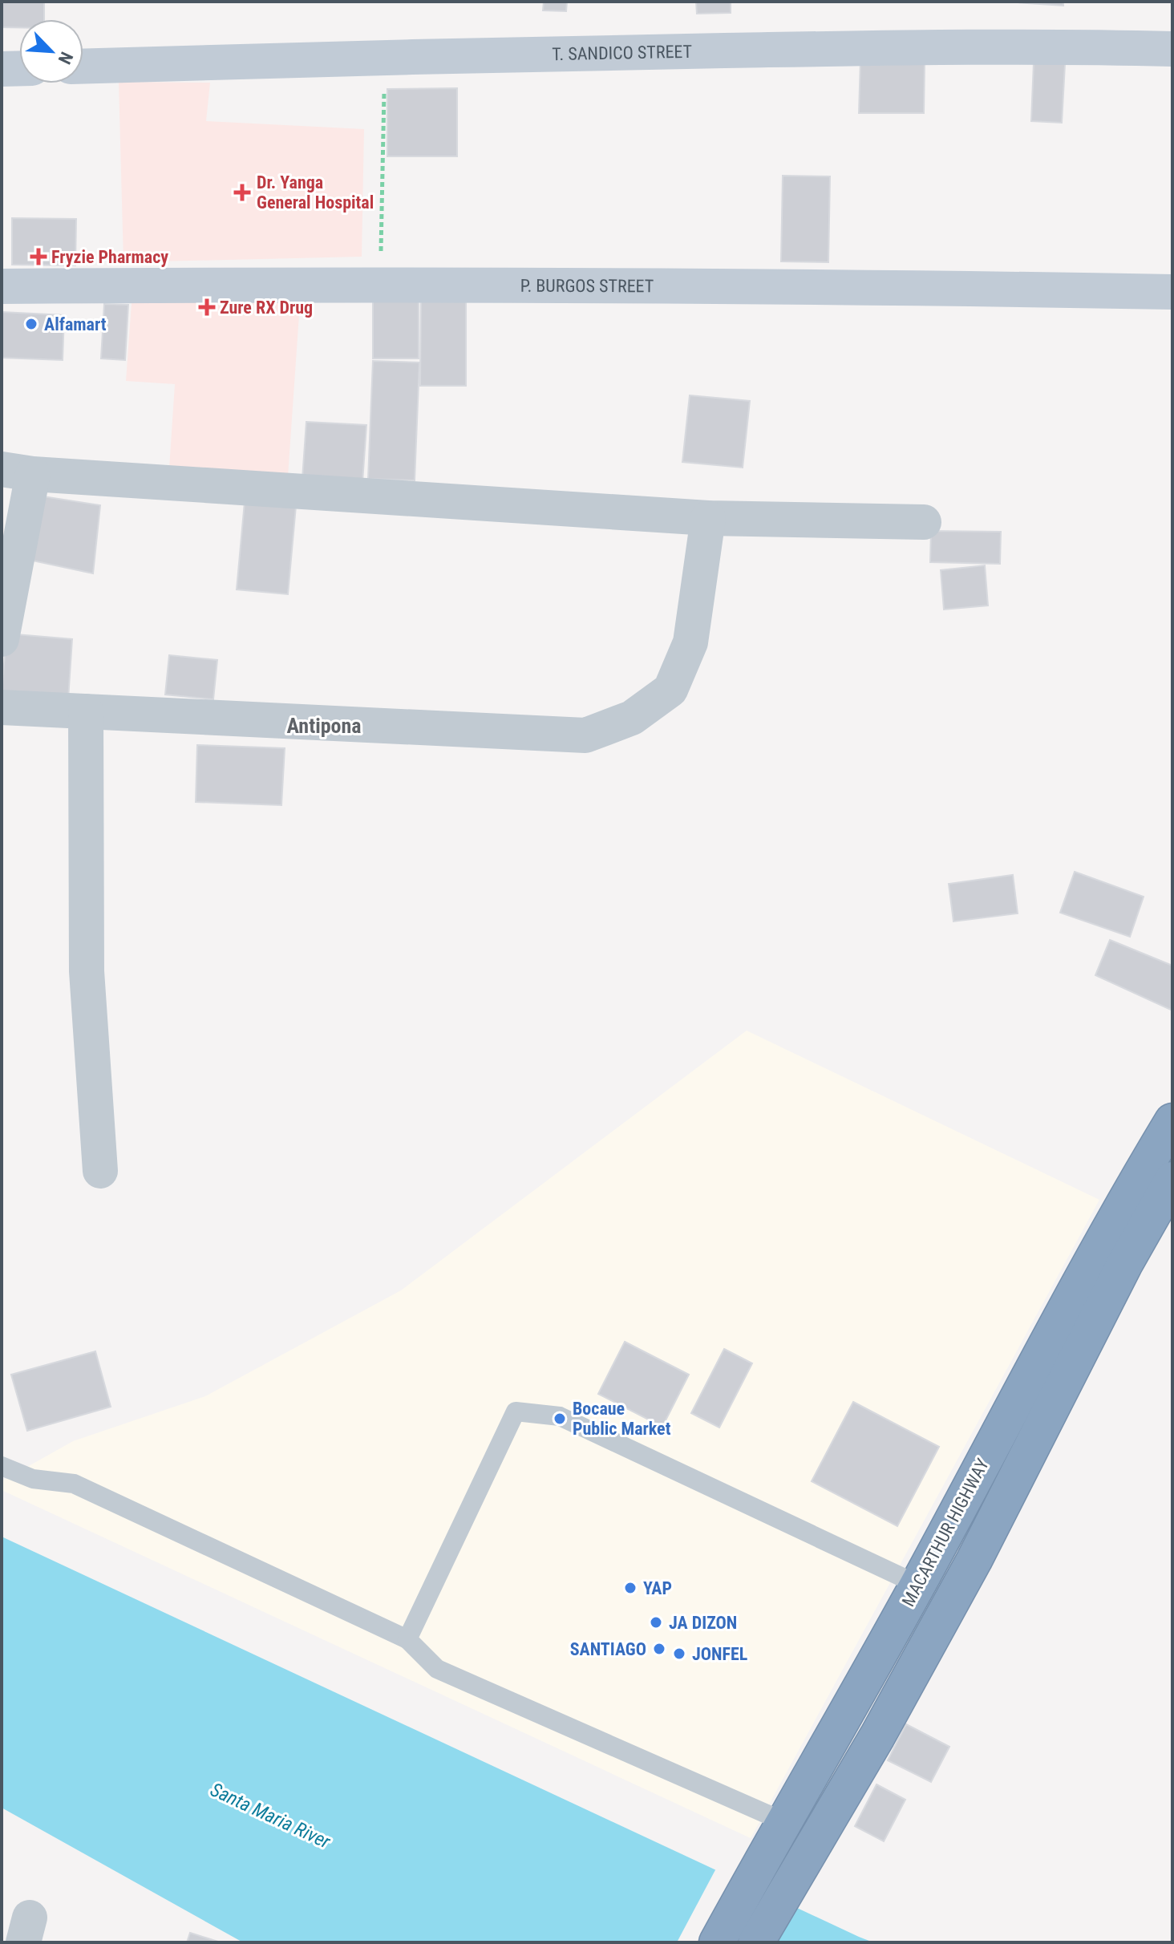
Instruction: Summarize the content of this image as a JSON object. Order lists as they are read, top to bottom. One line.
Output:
{"streets":{"highway":["MACARTHUR HIGHWAY"],"street":["T. SANDICO STREET","P. BURGOS STREET"]},"districts":["Antipona"],"water":["Santa Maria River"],"places":{"health":["Dr. Yanga General Hospital","Fryzie Pharmacy","Zure RX Drug"],"other":["Alfamart","Bocaue Public Market","YAP","JA DIZON","SANTIAGO","JONFEL"]},"north":"bottom right"}
